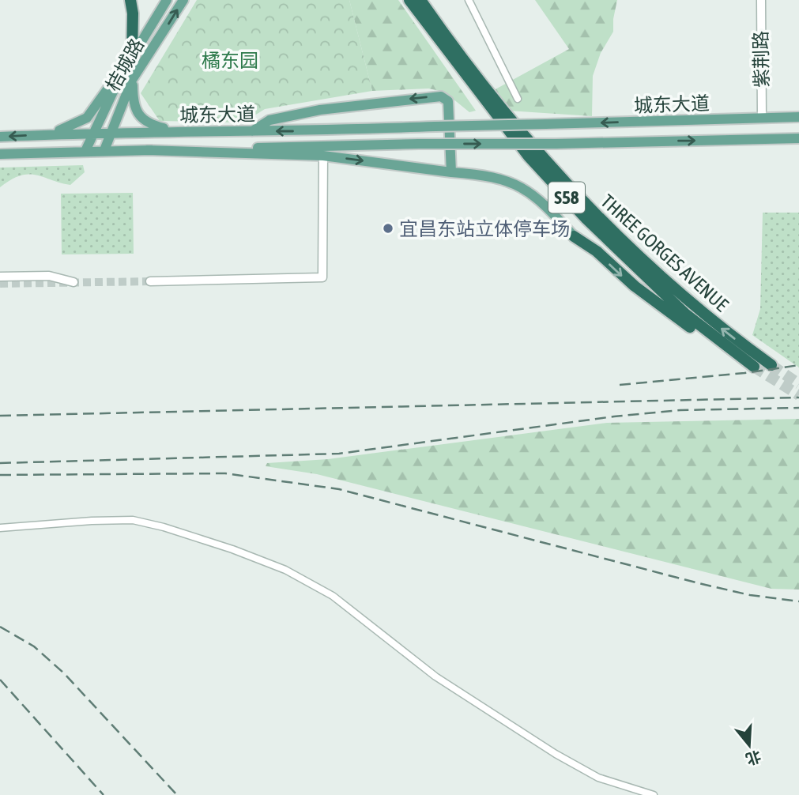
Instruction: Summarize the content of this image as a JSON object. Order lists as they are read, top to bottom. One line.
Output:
{"streets":{"highway":["S58","THREE GORGES AVENUE"],"main road":["桔城路","城东大道"],"street":["紫荆路"]},"crossings":[["紫荆路","城东大道"],["桔城路","城东大道"]],"parks":["橘东园"],"places":["宜昌东站立体停车场"],"north":"bottom"}
